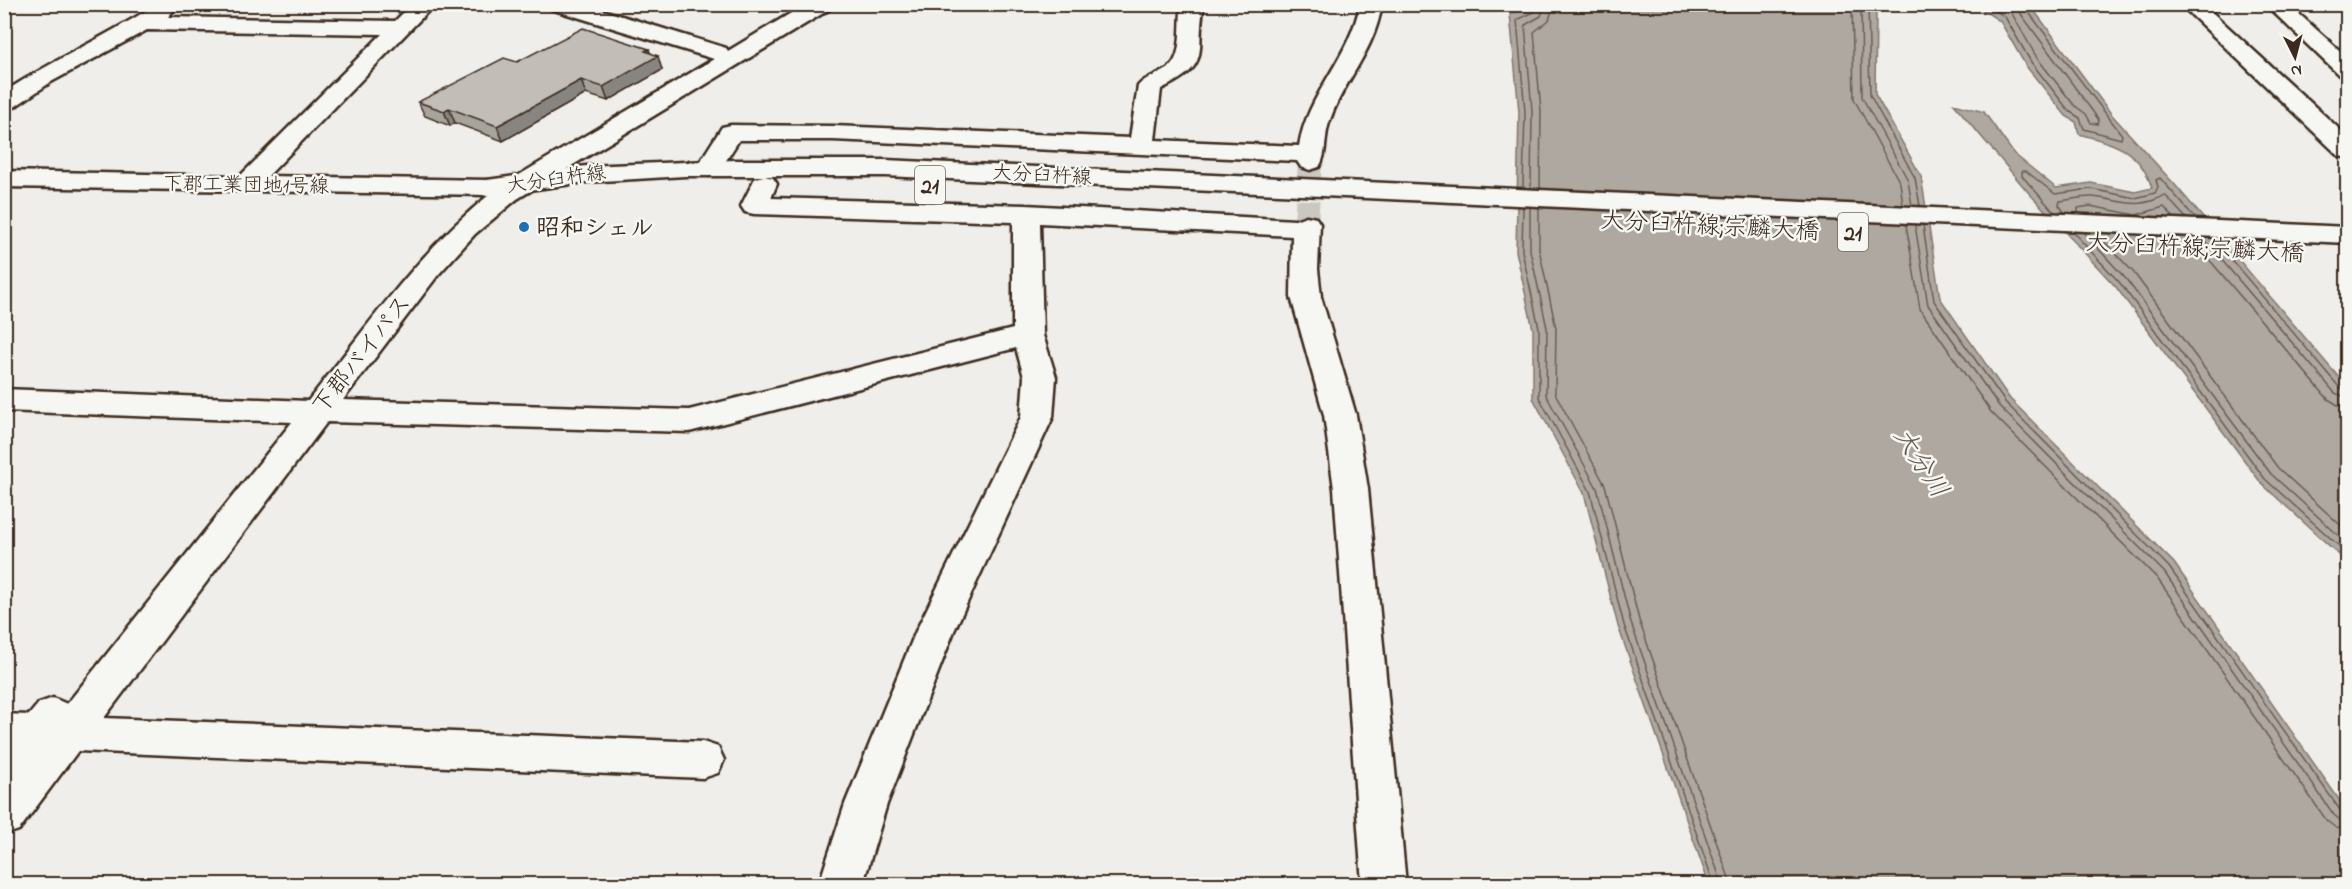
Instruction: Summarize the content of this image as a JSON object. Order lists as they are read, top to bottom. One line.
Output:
{"streets":{"street":["大分臼杵線","下郡工業団地1号線","21","大分臼杵線;宗麟大橋","下郡バイパス"]},"crossings":[["大分臼杵線","下郡工業団地1号線"],["大分臼杵線","大分臼杵線;宗麟大橋"],["大分臼杵線","下郡バイパス"],["下郡工業団地1号線","下郡バイパス"]],"water":["大分川"],"places":["昭和シェル"],"north":"bottom"}
